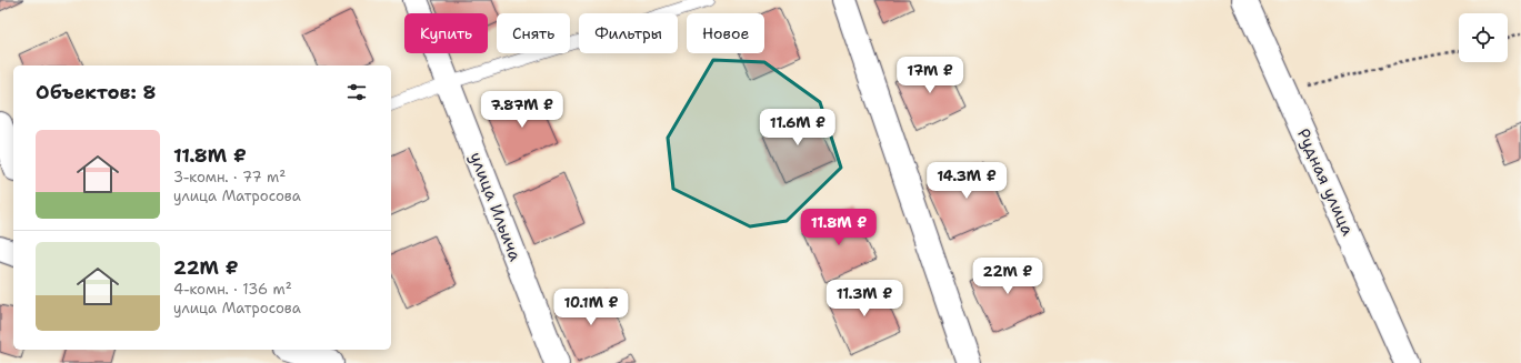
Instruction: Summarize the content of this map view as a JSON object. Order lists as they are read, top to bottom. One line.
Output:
{"streets":{"street":["Рудная улица","улица Ильича"]},"page":{"chip":["Купить","Снять","Фильтры","Новое"],"price":["17M ₽","7.87M ₽","11.6M ₽","14.3M ₽","11.8M ₽","22M ₽","11.3M ₽","10.1M ₽"],"heading":"Объектов: 8","list":[{"name":"11.8M ₽","note":"3-комн. · 77 m² · улица Матросова"},{"name":"22M ₽","note":"4-комн. · 136 m² · улица Матросова"}]}}
